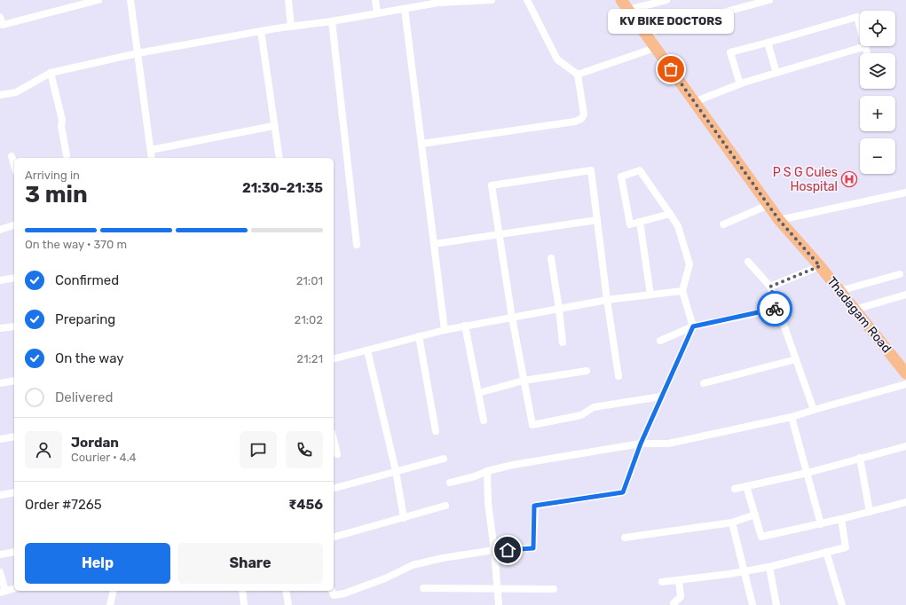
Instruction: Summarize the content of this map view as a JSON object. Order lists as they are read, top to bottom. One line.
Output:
{"streets":{"main road":["Thadagam Road"]},"places":{"other":["KV BIKE DOCTORS"],"hospital":["P S G Cules Hospital"]},"page":{"bubble":"KV BIKE DOCTORS","map_buttons":["+","−"],"heading":["3 min","Arriving in","21:30–21:35"],"panel":["Jordan","Courier · 4.4","Order #7265","₹456"],"bar":"On the way · 370 m","list":[["Confirmed","21:01"],["Preparing","21:02"],["On the way","21:21"],"Delivered"],"buttons":["Help","Share"]}}
